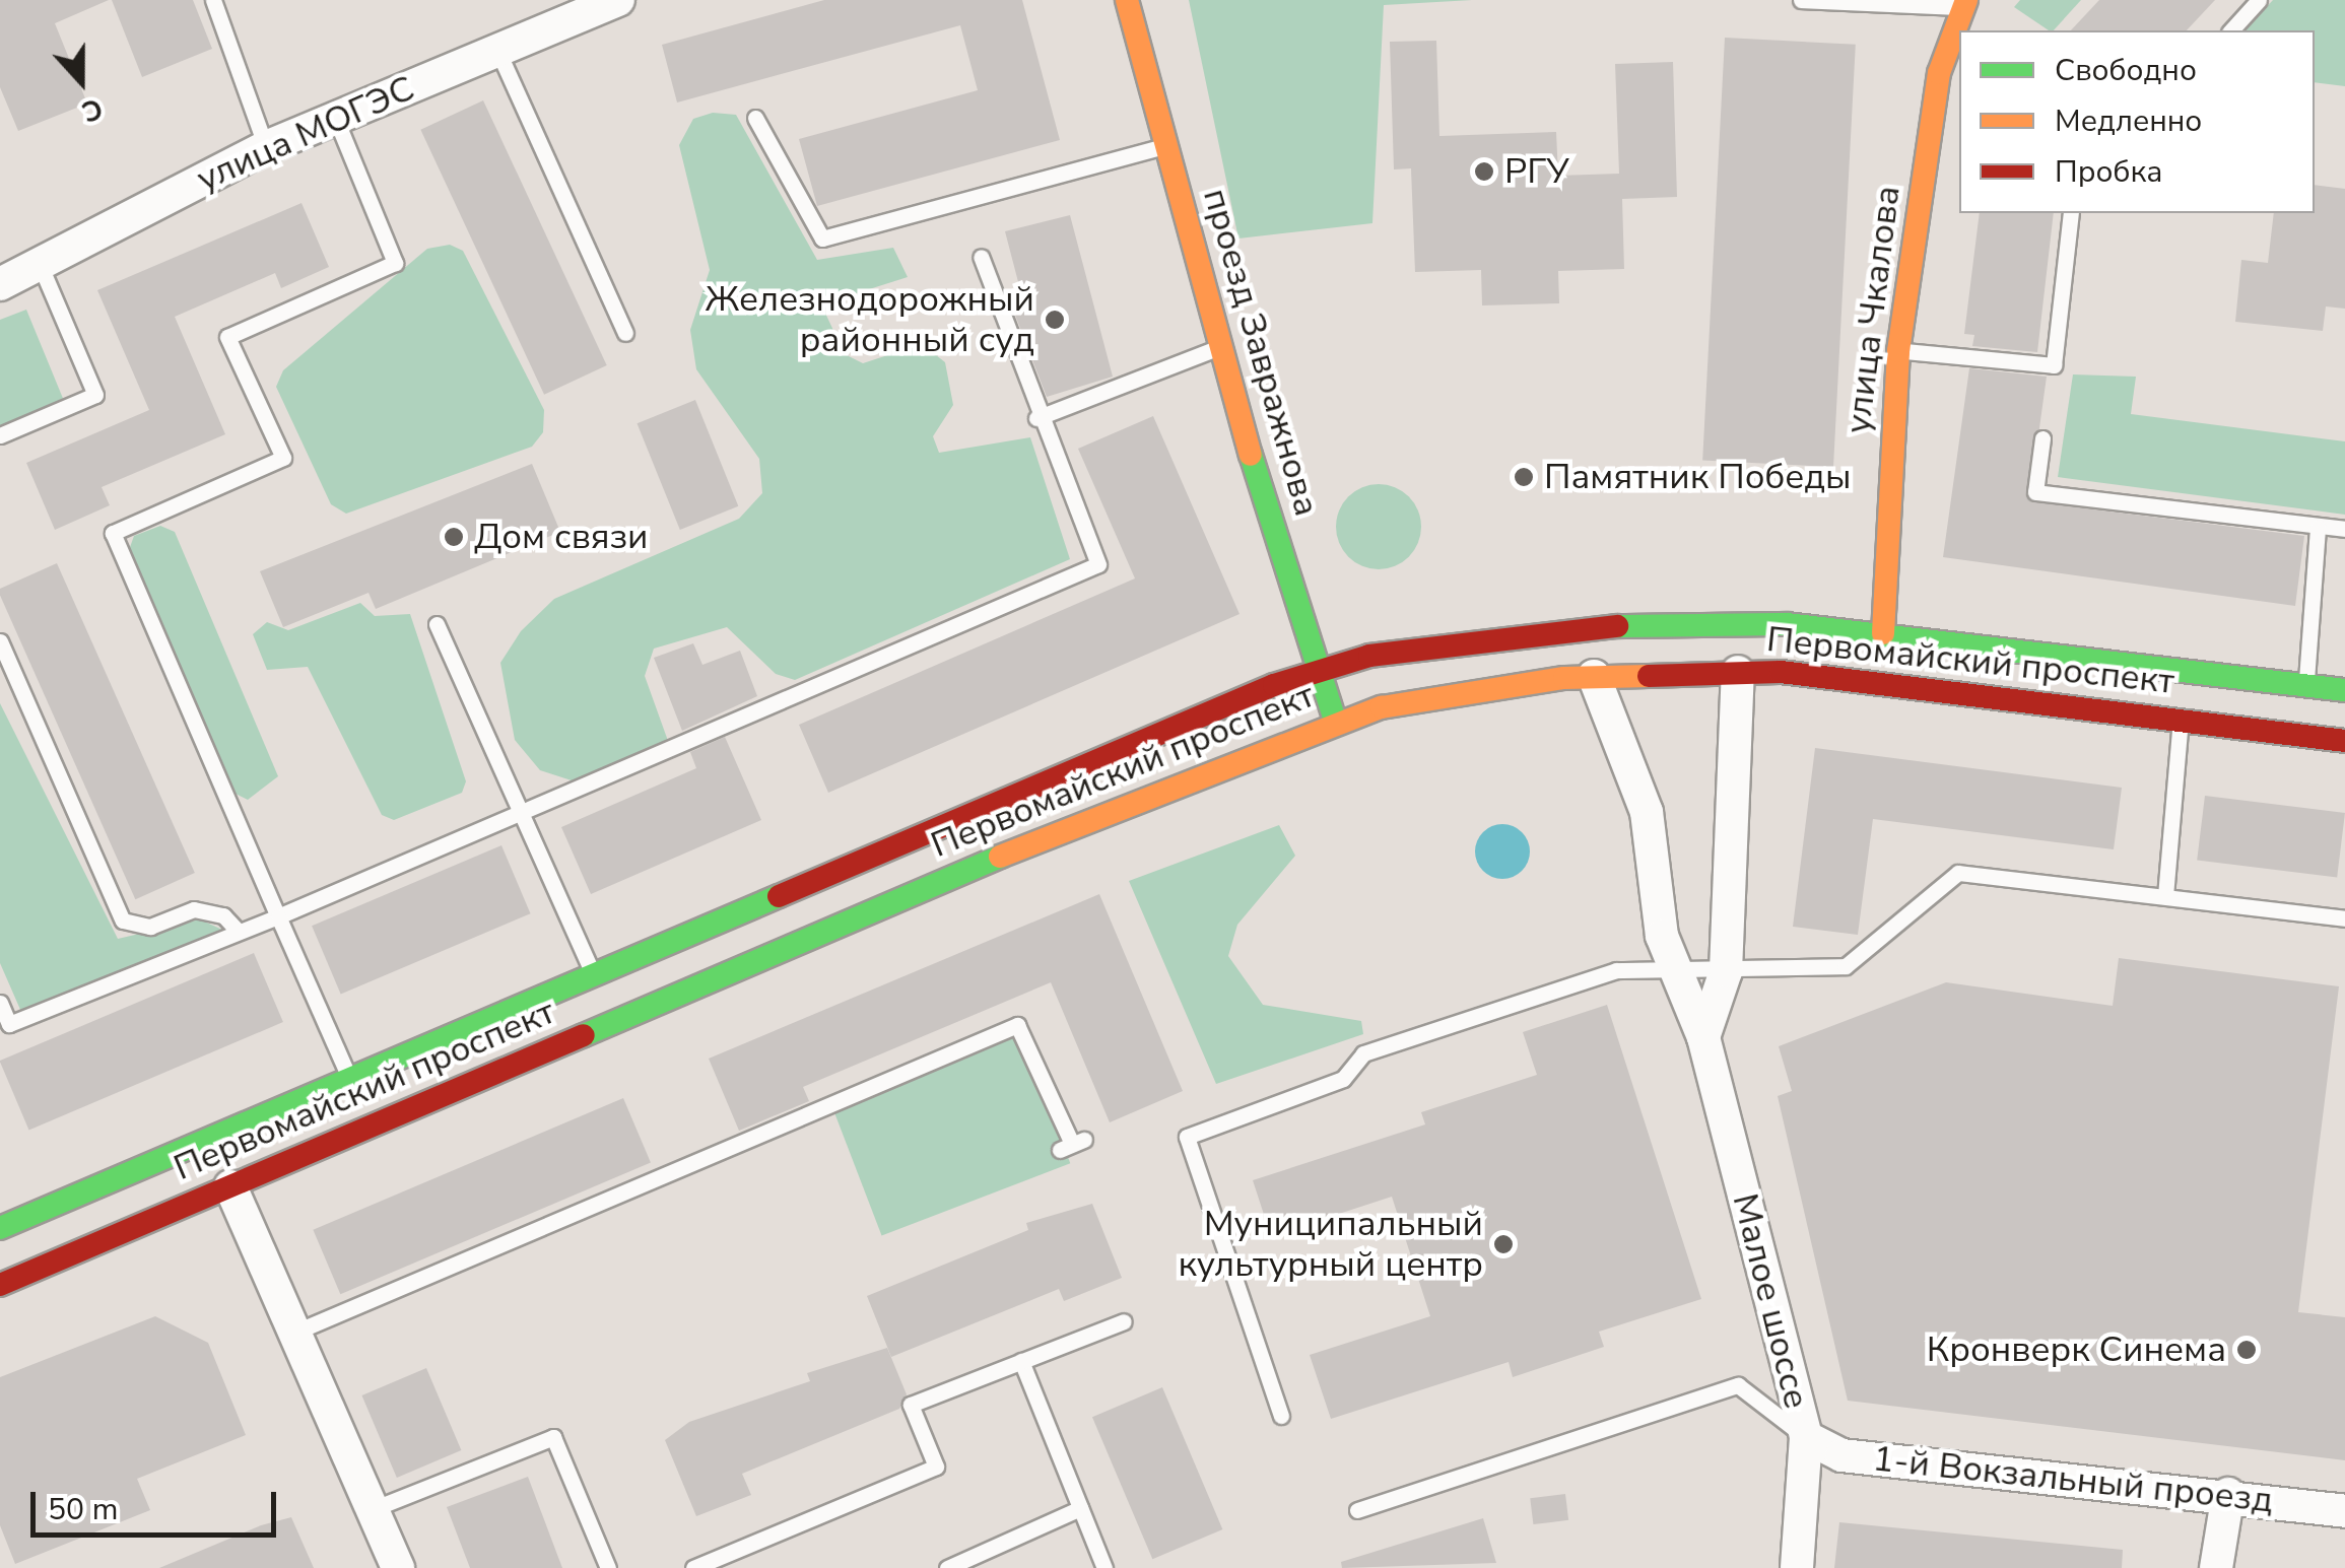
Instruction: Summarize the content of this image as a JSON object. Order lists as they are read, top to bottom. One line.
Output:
{"streets":{"main road":["улица Чкалова","проезд Завражнова","Первомайский проспект"],"street":["улица МОГЭС","Малое шоссе","1-й Вокзальный проезд"]},"crossings":[["улица Чкалова","Первомайский проспект"],["проезд Завражнова","Первомайский проспект"],["Первомайский проспект","Малое шоссе"],["Малое шоссе","1-й Вокзальный проезд"]],"places":["РГУ","Железнодорожный районный суд","Памятник Победы","Дом связи","Муниципальный культурный центр","Кронверк Синема"],"legend":["Свободно","Медленно","Пробка"],"scale_bar":"50 m","north":"bottom"}
